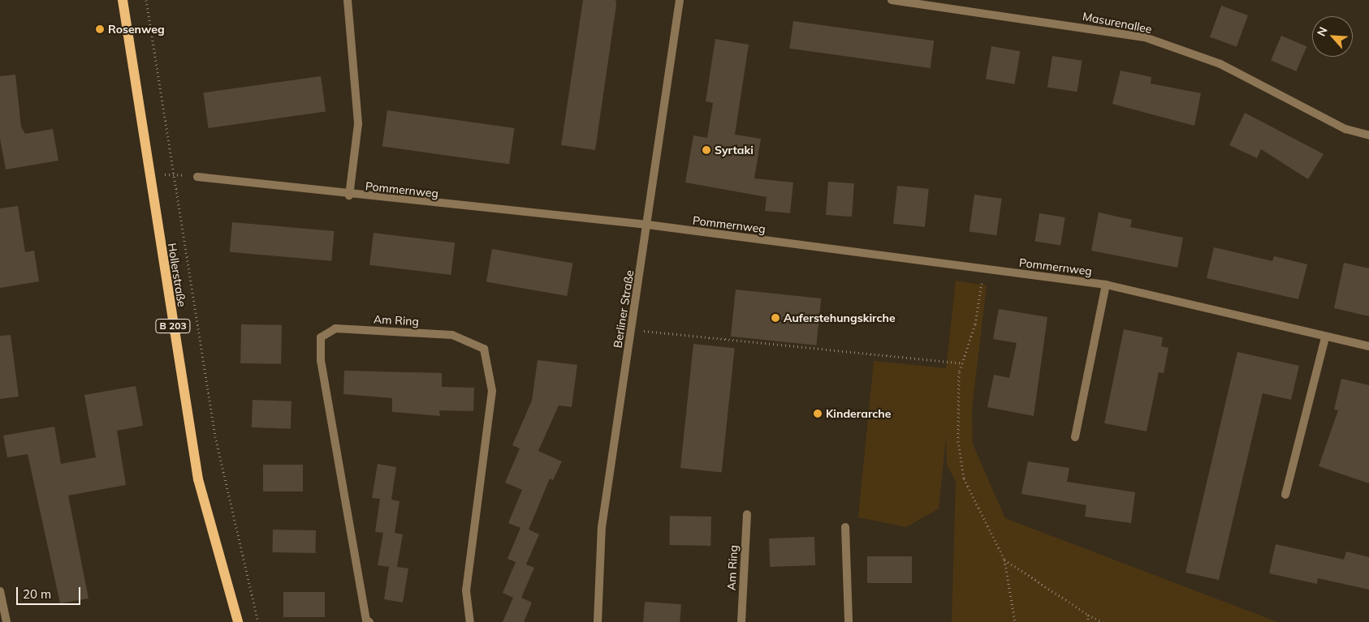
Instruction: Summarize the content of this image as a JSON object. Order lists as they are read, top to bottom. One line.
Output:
{"streets":{"main road":["Hollerstraße","B 203"],"street":["Masurenallee","Pommernweg","Berliner Straße","Am Ring"]},"crossings":[["Pommernweg","Berliner Straße"]],"places":["Rosenweg","Syrtaki","Auferstehungskirche","Kinderarche"],"scale_bar":"20 m","north":"top left"}
